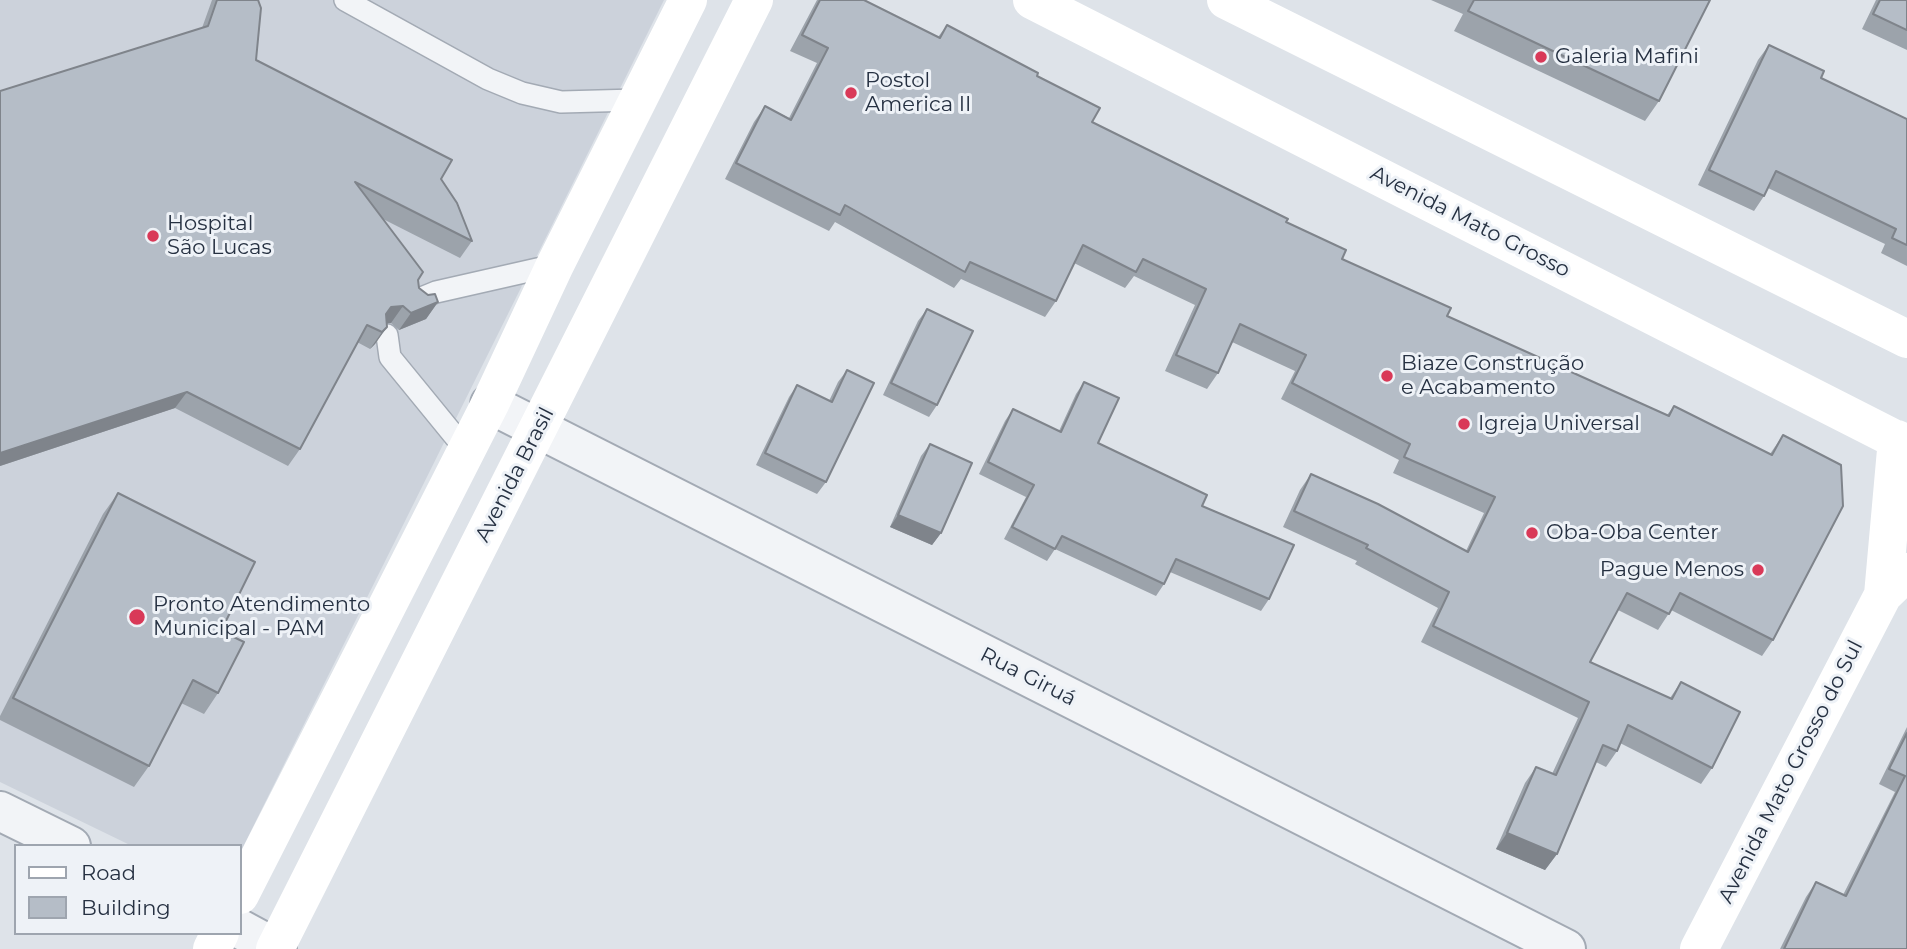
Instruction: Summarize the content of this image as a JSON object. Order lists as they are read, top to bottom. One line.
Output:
{"streets":{"street":["Avenida Mato Grosso","Avenida Brasil","Rua Giruá","Avenida Mato Grosso do Sul"]},"crossings":[["Avenida Brasil","Rua Giruá"]],"places":["Galeria Mafini","Postol America II","Hospital São Lucas","Biaze Construção e Acabamento","Igreja Universal","Oba-Oba Center","Pague Menos","Pronto Atendimento Municipal - PAM"],"legend":["Road","Building"]}
